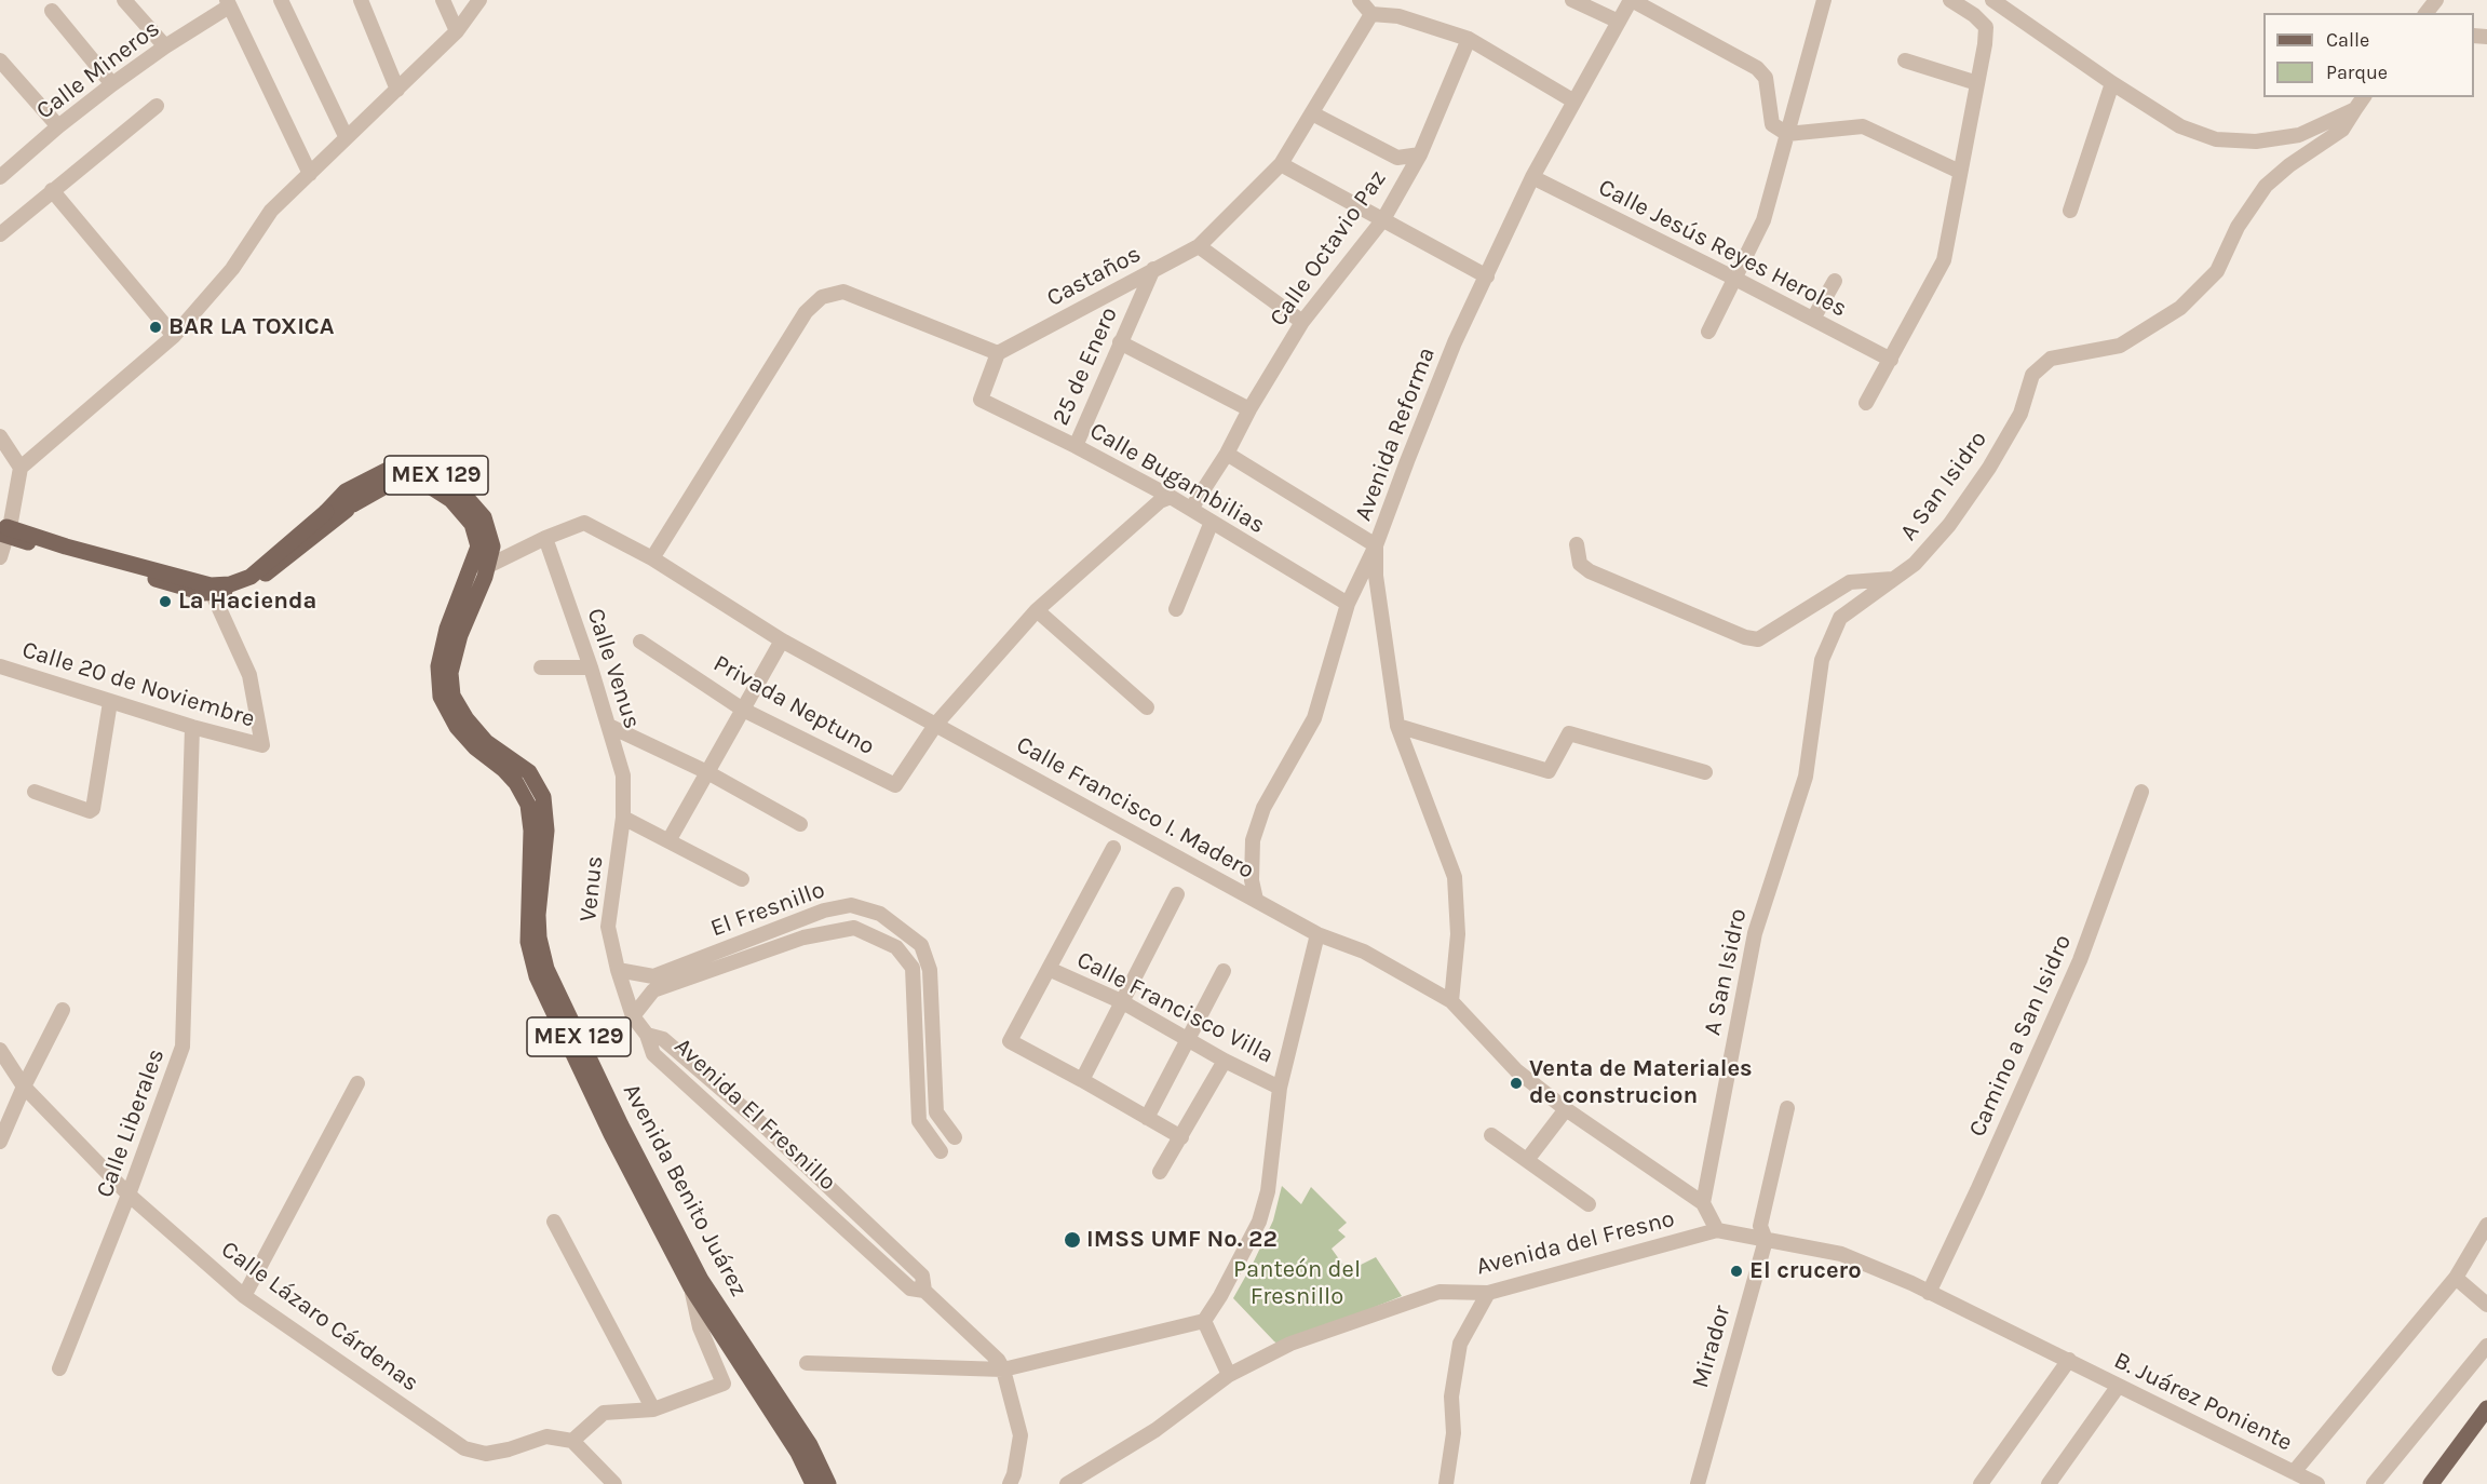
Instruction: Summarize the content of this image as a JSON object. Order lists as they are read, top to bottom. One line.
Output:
{"streets":{"main road":["MEX 129","Avenida Benito Juárez"],"street":["Calle Mineros","Calle Octavio Paz","Calle Jesús Reyes Heroles","Castaños","25 de Enero","Avenida Reforma","Calle Bugambilias","A San Isidro","Calle Venus","Calle 20 de Noviembre","Privada Neptuno","Calle Francisco I. Madero","Venus","El Fresnillo","Calle Francisco Villa","Camino a San Isidro","Avenida El Fresnillo","Calle Liberales","Avenida del Fresno","Calle Lázaro Cárdenas","Mirador","B. Juárez Poniente"]},"crossings":[["Calle Octavio Paz","Calle Bugambilias"],["Calle Jesús Reyes Heroles","Avenida Reforma"],["Castaños","25 de Enero"],["Castaños","Calle Bugambilias"],["25 de Enero","Calle Bugambilias"],["Avenida Reforma","Calle Bugambilias"],["Avenida Reforma","Calle Francisco I. Madero"],["MEX 129","Calle 20 de Noviembre"],["MEX 129","Avenida Benito Juárez"],["A San Isidro","Calle Francisco I. Madero"],["Calle Venus","Calle Francisco I. Madero"],["Calle Venus","Venus"],["Calle 20 de Noviembre","Calle Liberales"],["Privada Neptuno","Calle Francisco I. Madero"],["Calle Francisco I. Madero","Avenida Benito Juárez"],["Calle Francisco I. Madero","Avenida del Fresno"],["Calle Francisco I. Madero","B. Juárez Poniente"],["Venus","El Fresnillo"],["Venus","Avenida El Fresnillo"],["Camino a San Isidro","B. Juárez Poniente"],["Calle Liberales","Calle Lázaro Cárdenas"],["Avenida del Fresno","B. Juárez Poniente"],["Mirador","B. Juárez Poniente"]],"parks":["Panteón del Fresnillo"],"places":["BAR LA TOXICA","La Hacienda","Venta de Materiales de construcion","IMSS UMF No. 22","El crucero"],"legend":["Calle","Parque"]}
